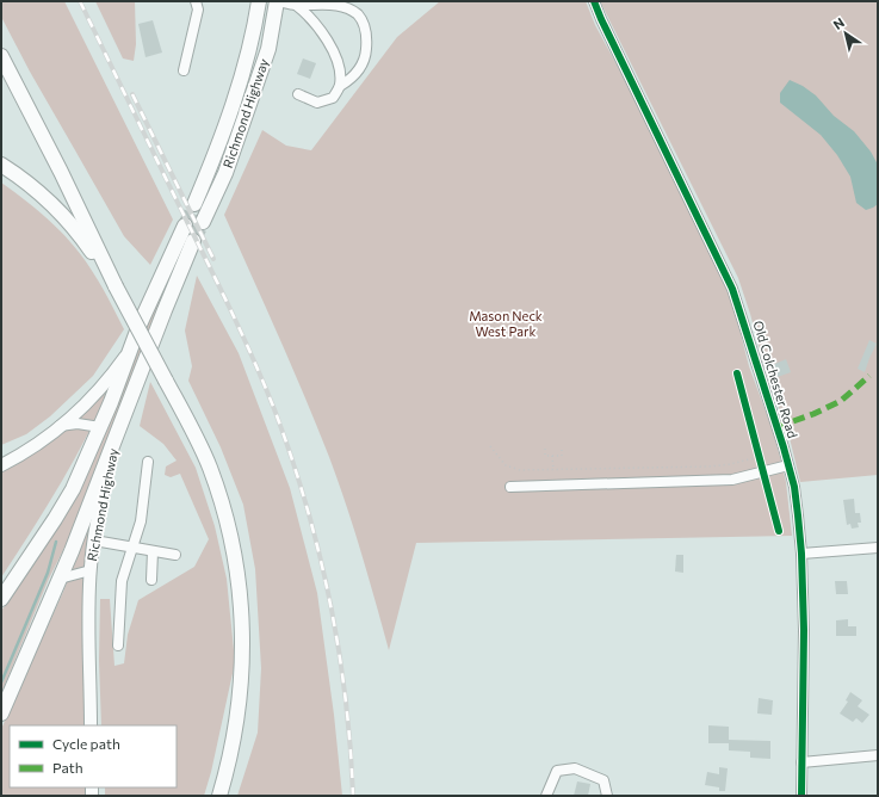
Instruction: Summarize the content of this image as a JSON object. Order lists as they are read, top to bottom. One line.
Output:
{"streets":{"highway":["Richmond Highway"],"street":["Old Colchester Road"]},"parks":["Mason Neck West Park"],"legend":["Cycle path","Path"],"north":"top left"}
